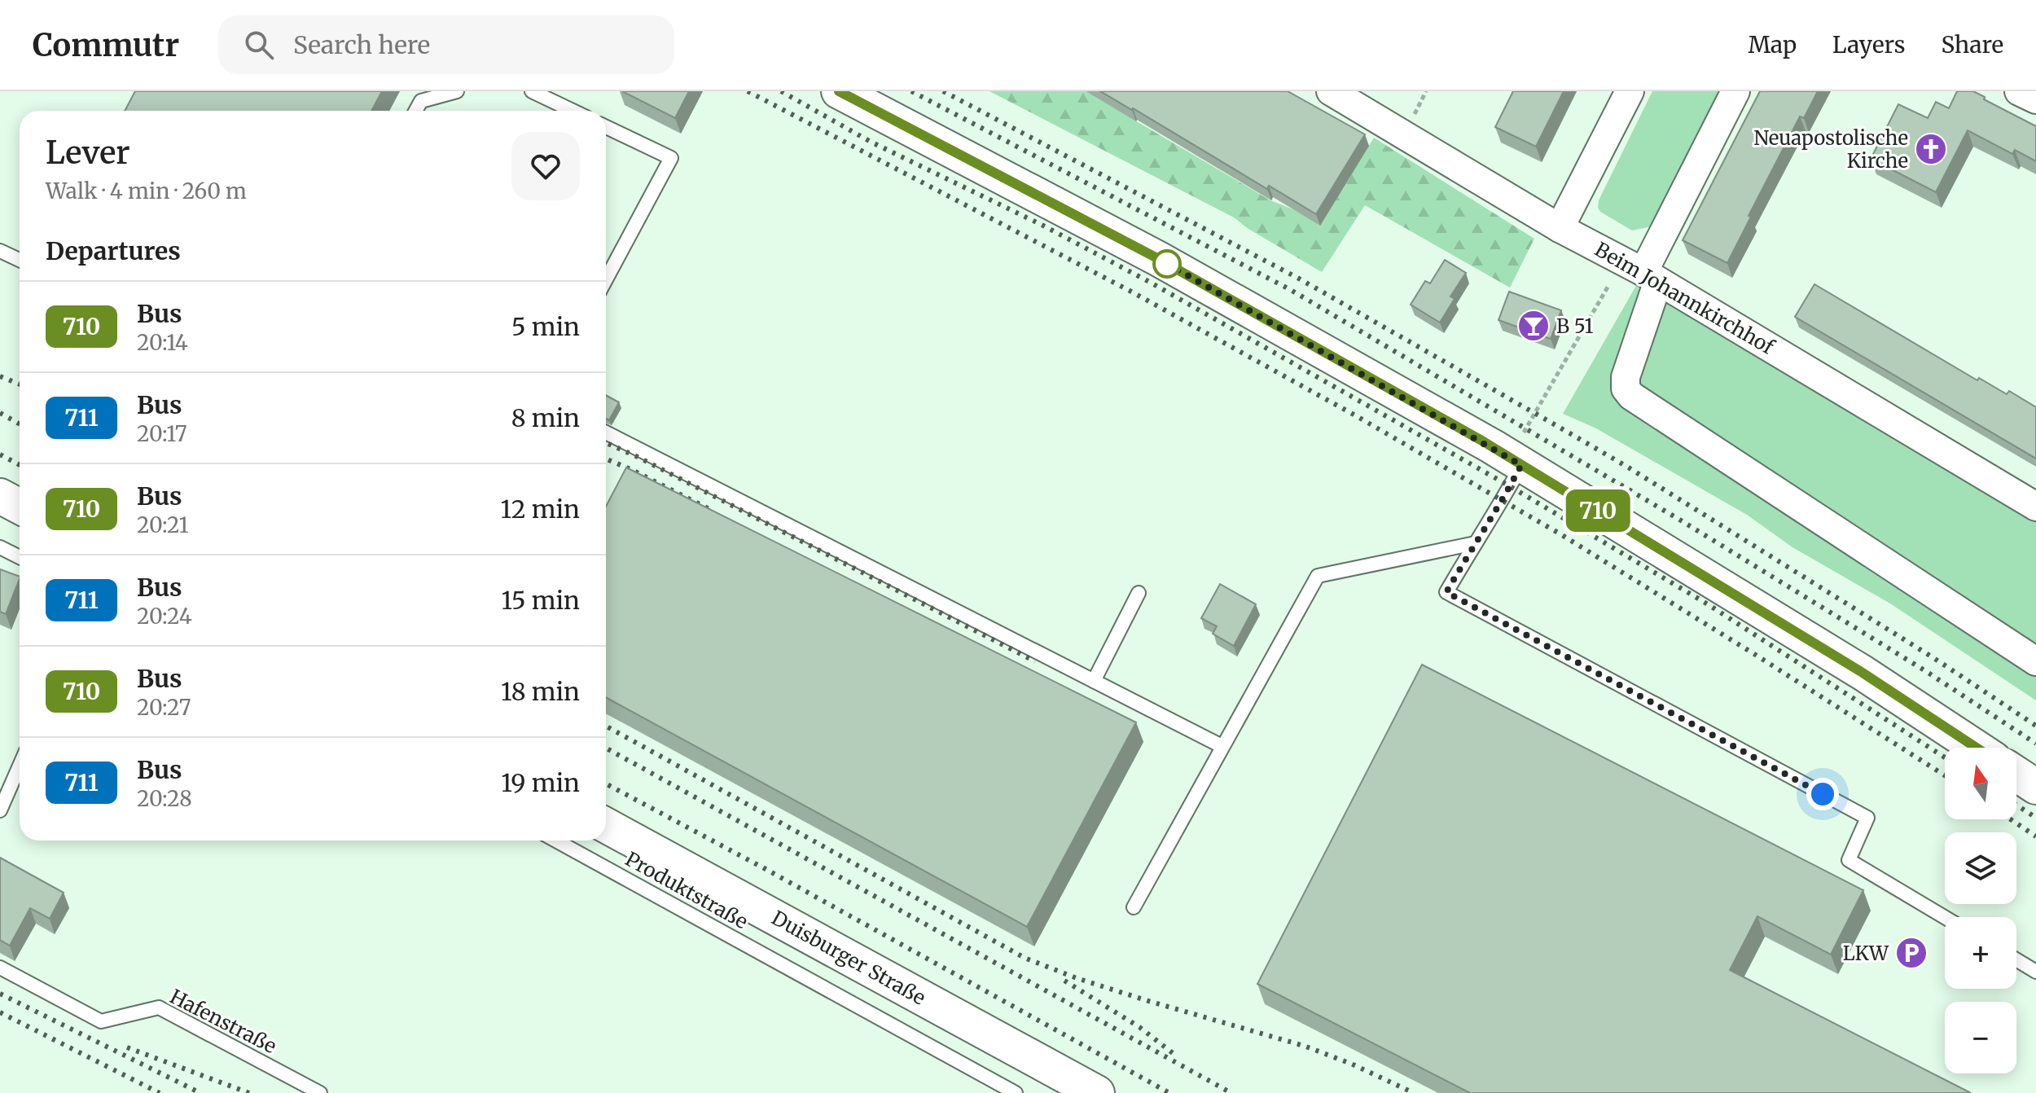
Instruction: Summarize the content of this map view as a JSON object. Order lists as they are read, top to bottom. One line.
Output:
{"streets":{"street":["Beim Johannkirchhof","Duisburger Straße"],"lane":["Produktstraße","Hafenstraße"]},"places":{"church":["Neuapostolische Kirche"],"bar":["B 51"],"parking":["LKW"]},"lines":["bus line 710"],"north":"top","page":{"header":"Commutr","search":"Search here","nav":["Map","Layers","Share"],"on_map":"710","heading":[["Lever","Walk · 4 min · 260 m"],"Departures"],"list":[{"mark":"710","name":"Bus","note":"20:14","value":"5 min"},{"mark":"711","name":"Bus","note":"20:17","value":"8 min"},{"mark":"710","name":"Bus","note":"20:21","value":"12 min"},{"mark":"711","name":"Bus","note":"20:24","value":"15 min"},{"mark":"710","name":"Bus","note":"20:27","value":"18 min"},{"mark":"711","name":"Bus","note":"20:28","value":"19 min"}],"map_buttons":["+","−"]}}
